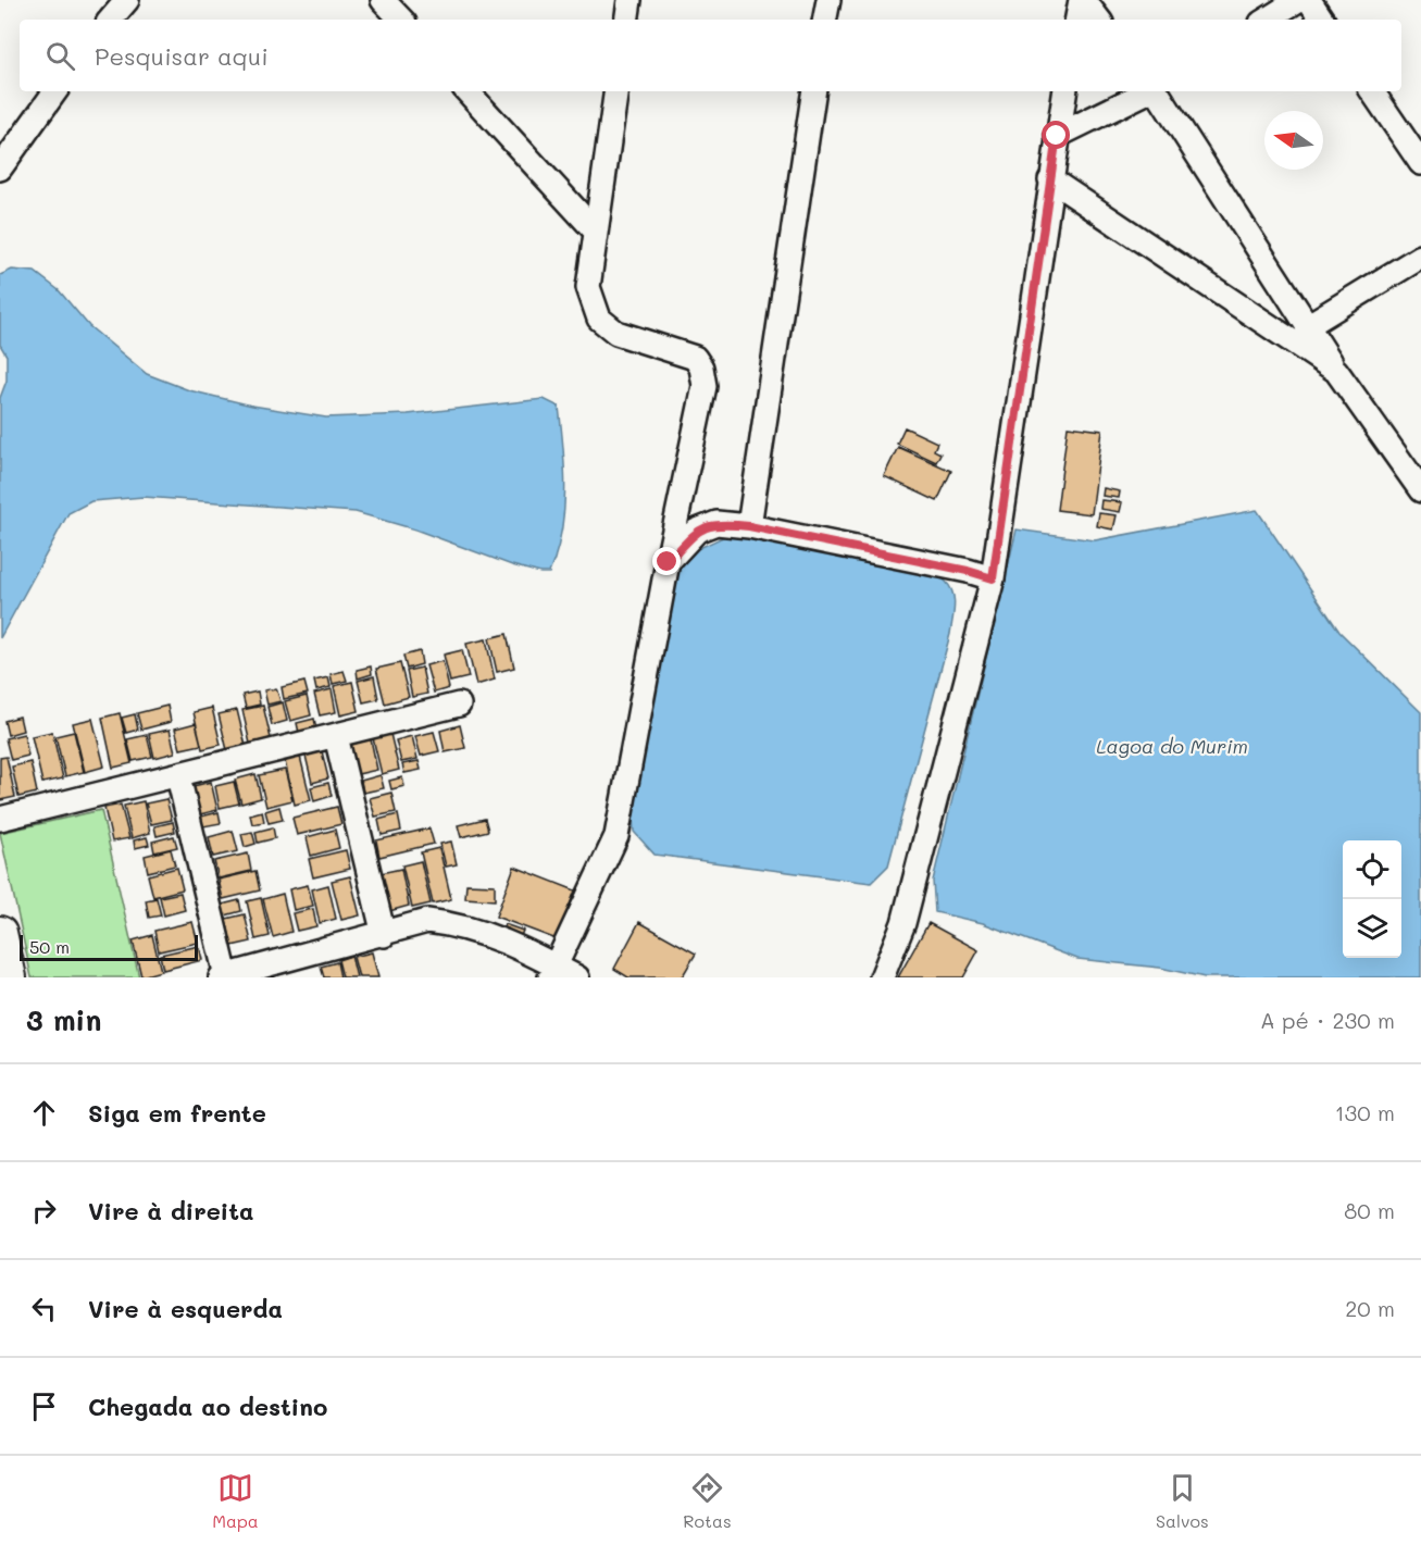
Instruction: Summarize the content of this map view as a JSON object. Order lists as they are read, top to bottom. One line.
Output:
{"water":["Lagoa do Murim"],"scale_bar":"50 m","north":"left","page":{"search":"Pesquisar aqui","scale":"50 m","heading":["3 min","A pé · 230 m"],"list":[["Siga em frente","130 m"],["Vire à direita","80 m"],["Vire à esquerda","20 m"],"Chegada ao destino"],"nav":["Mapa","Rotas","Salvos"]}}
